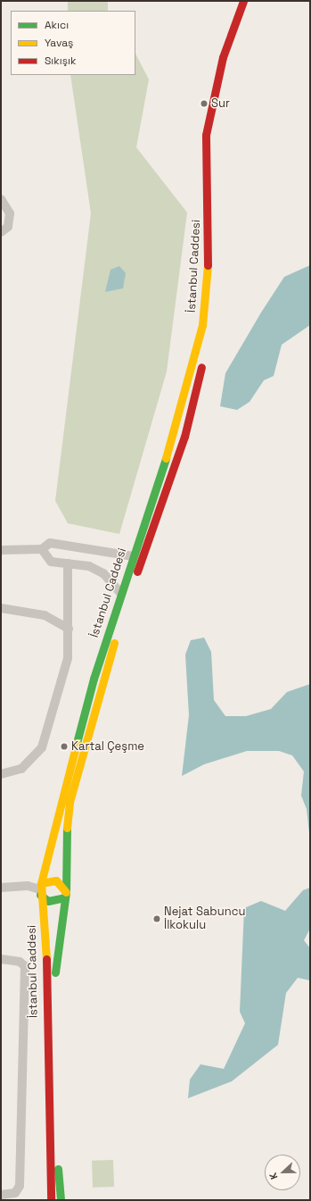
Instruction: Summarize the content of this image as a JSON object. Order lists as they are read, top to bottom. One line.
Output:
{"streets":{"main road":["İstanbul Caddesi"]},"places":["Sur","Kartal Çeşme","Nejat Sabuncu İlkokulu"],"legend":["Akıcı","Yavaş","Sıkışık"],"north":"left"}
